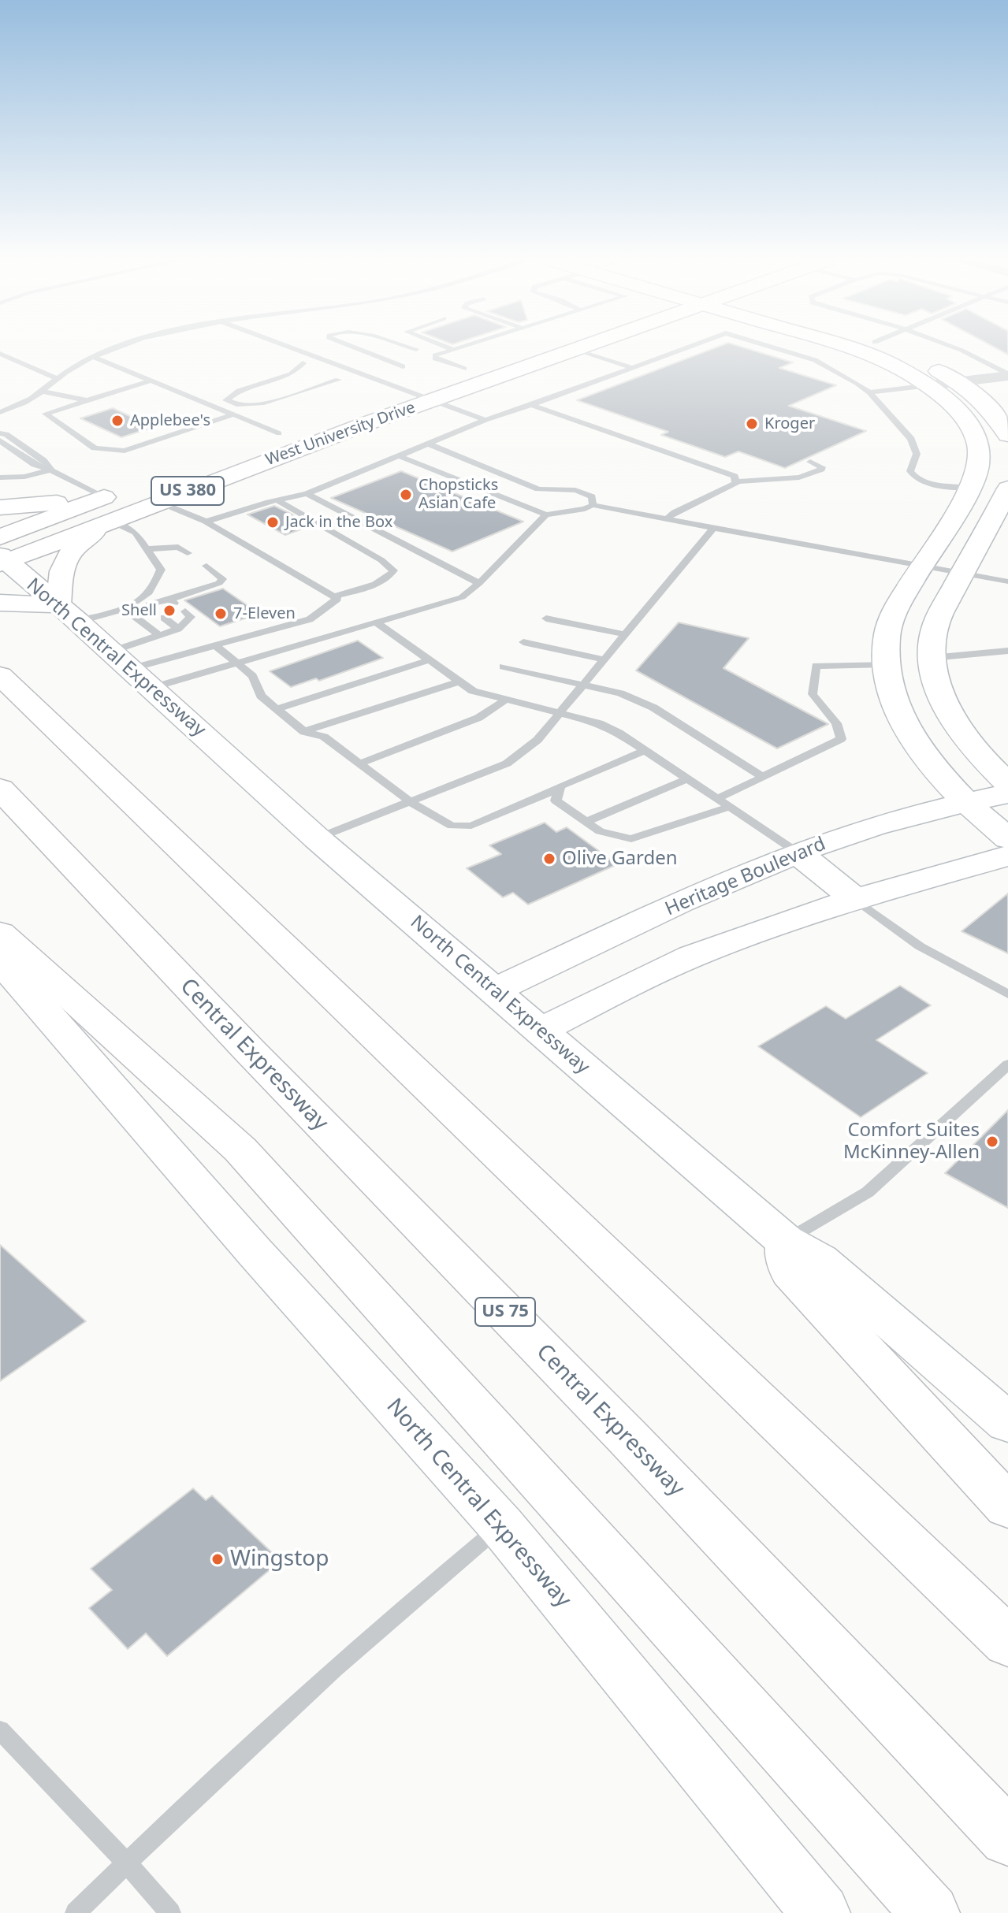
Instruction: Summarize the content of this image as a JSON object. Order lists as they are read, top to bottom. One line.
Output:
{"streets":{"main road":["West University Drive","US 380","North Central Expressway","Heritage Boulevard","Central Expressway","US 75"]},"crossings":[["West University Drive","North Central Expressway"],["North Central Expressway","Heritage Boulevard"]],"places":["Applebee's","Kroger","Chopsticks Asian Cafe","Jack in the Box","Shell","7-Eleven","Olive Garden","Comfort Suites McKinney-Allen","Wingstop"]}
